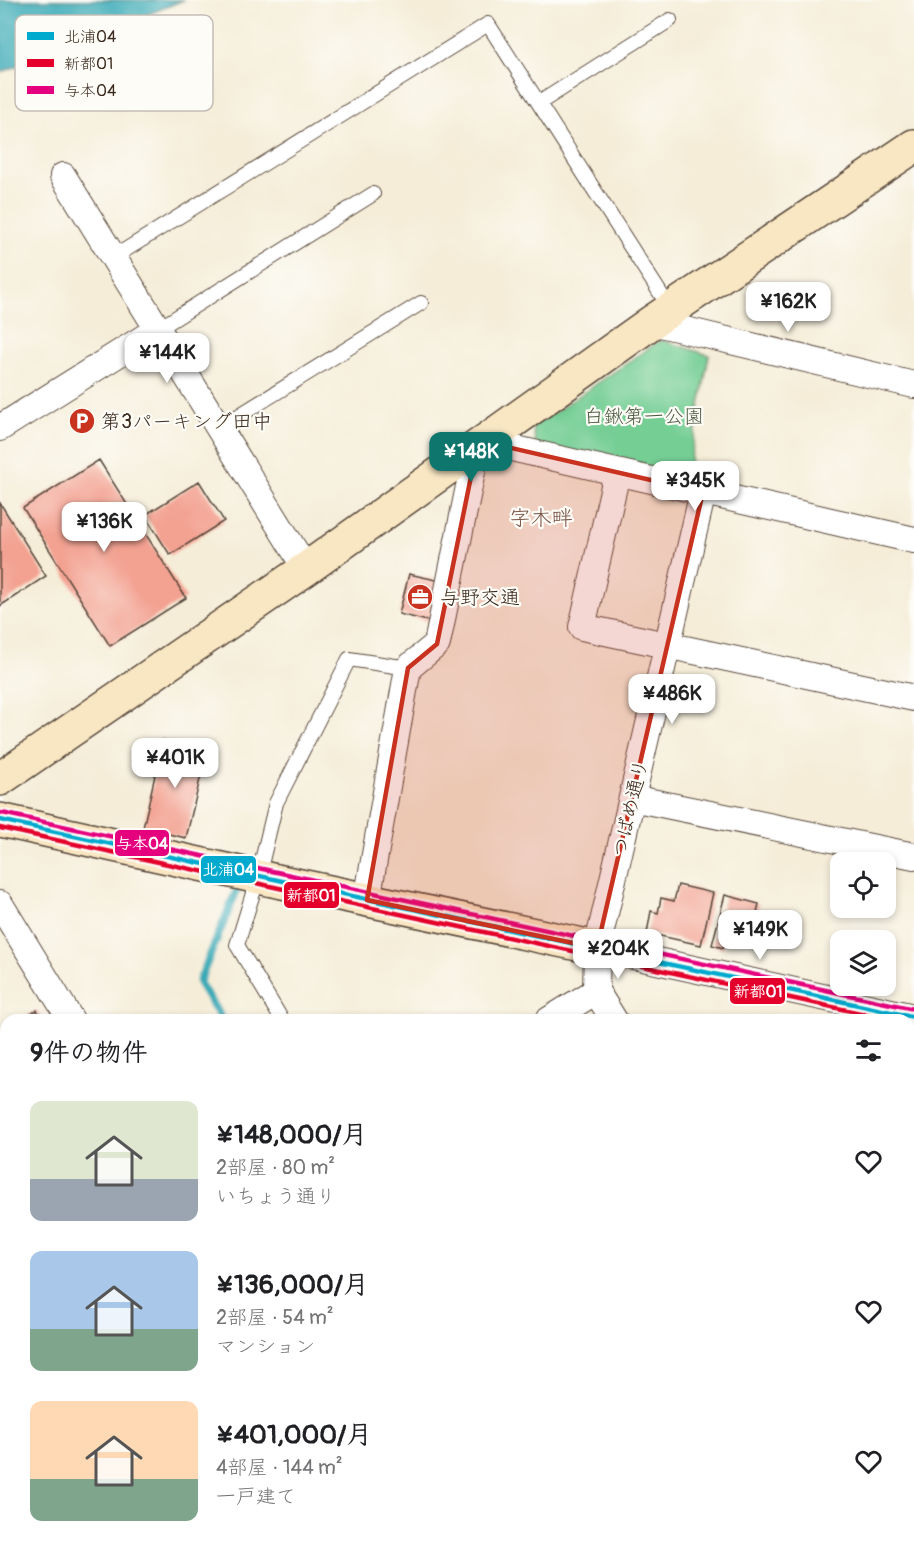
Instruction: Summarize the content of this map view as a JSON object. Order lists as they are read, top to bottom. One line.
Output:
{"streets":{"street":["つばめ通り"]},"districts":["字木畔"],"parks":["白鍬第一公園"],"places":{"parking":["第3パーキング田中"],"office":["与野交通"]},"lines":["transit line 与本04","transit line 北浦04","transit line 新都01"],"legend":["北浦04","新都01","与本04"],"page":{"price":["¥162K","¥144K","¥148K","¥345K","¥136K","¥486K","¥401K","¥149K","¥204K"],"heading":"9件の物件","list":[{"name":"¥148,000/月","note":"2部屋 · 80 m² · いちょう通り"},{"name":"¥136,000/月","note":"2部屋 · 54 m² · マンション"},{"name":"¥401,000/月","note":"4部屋 · 144 m² · 一戸建て"}]}}
